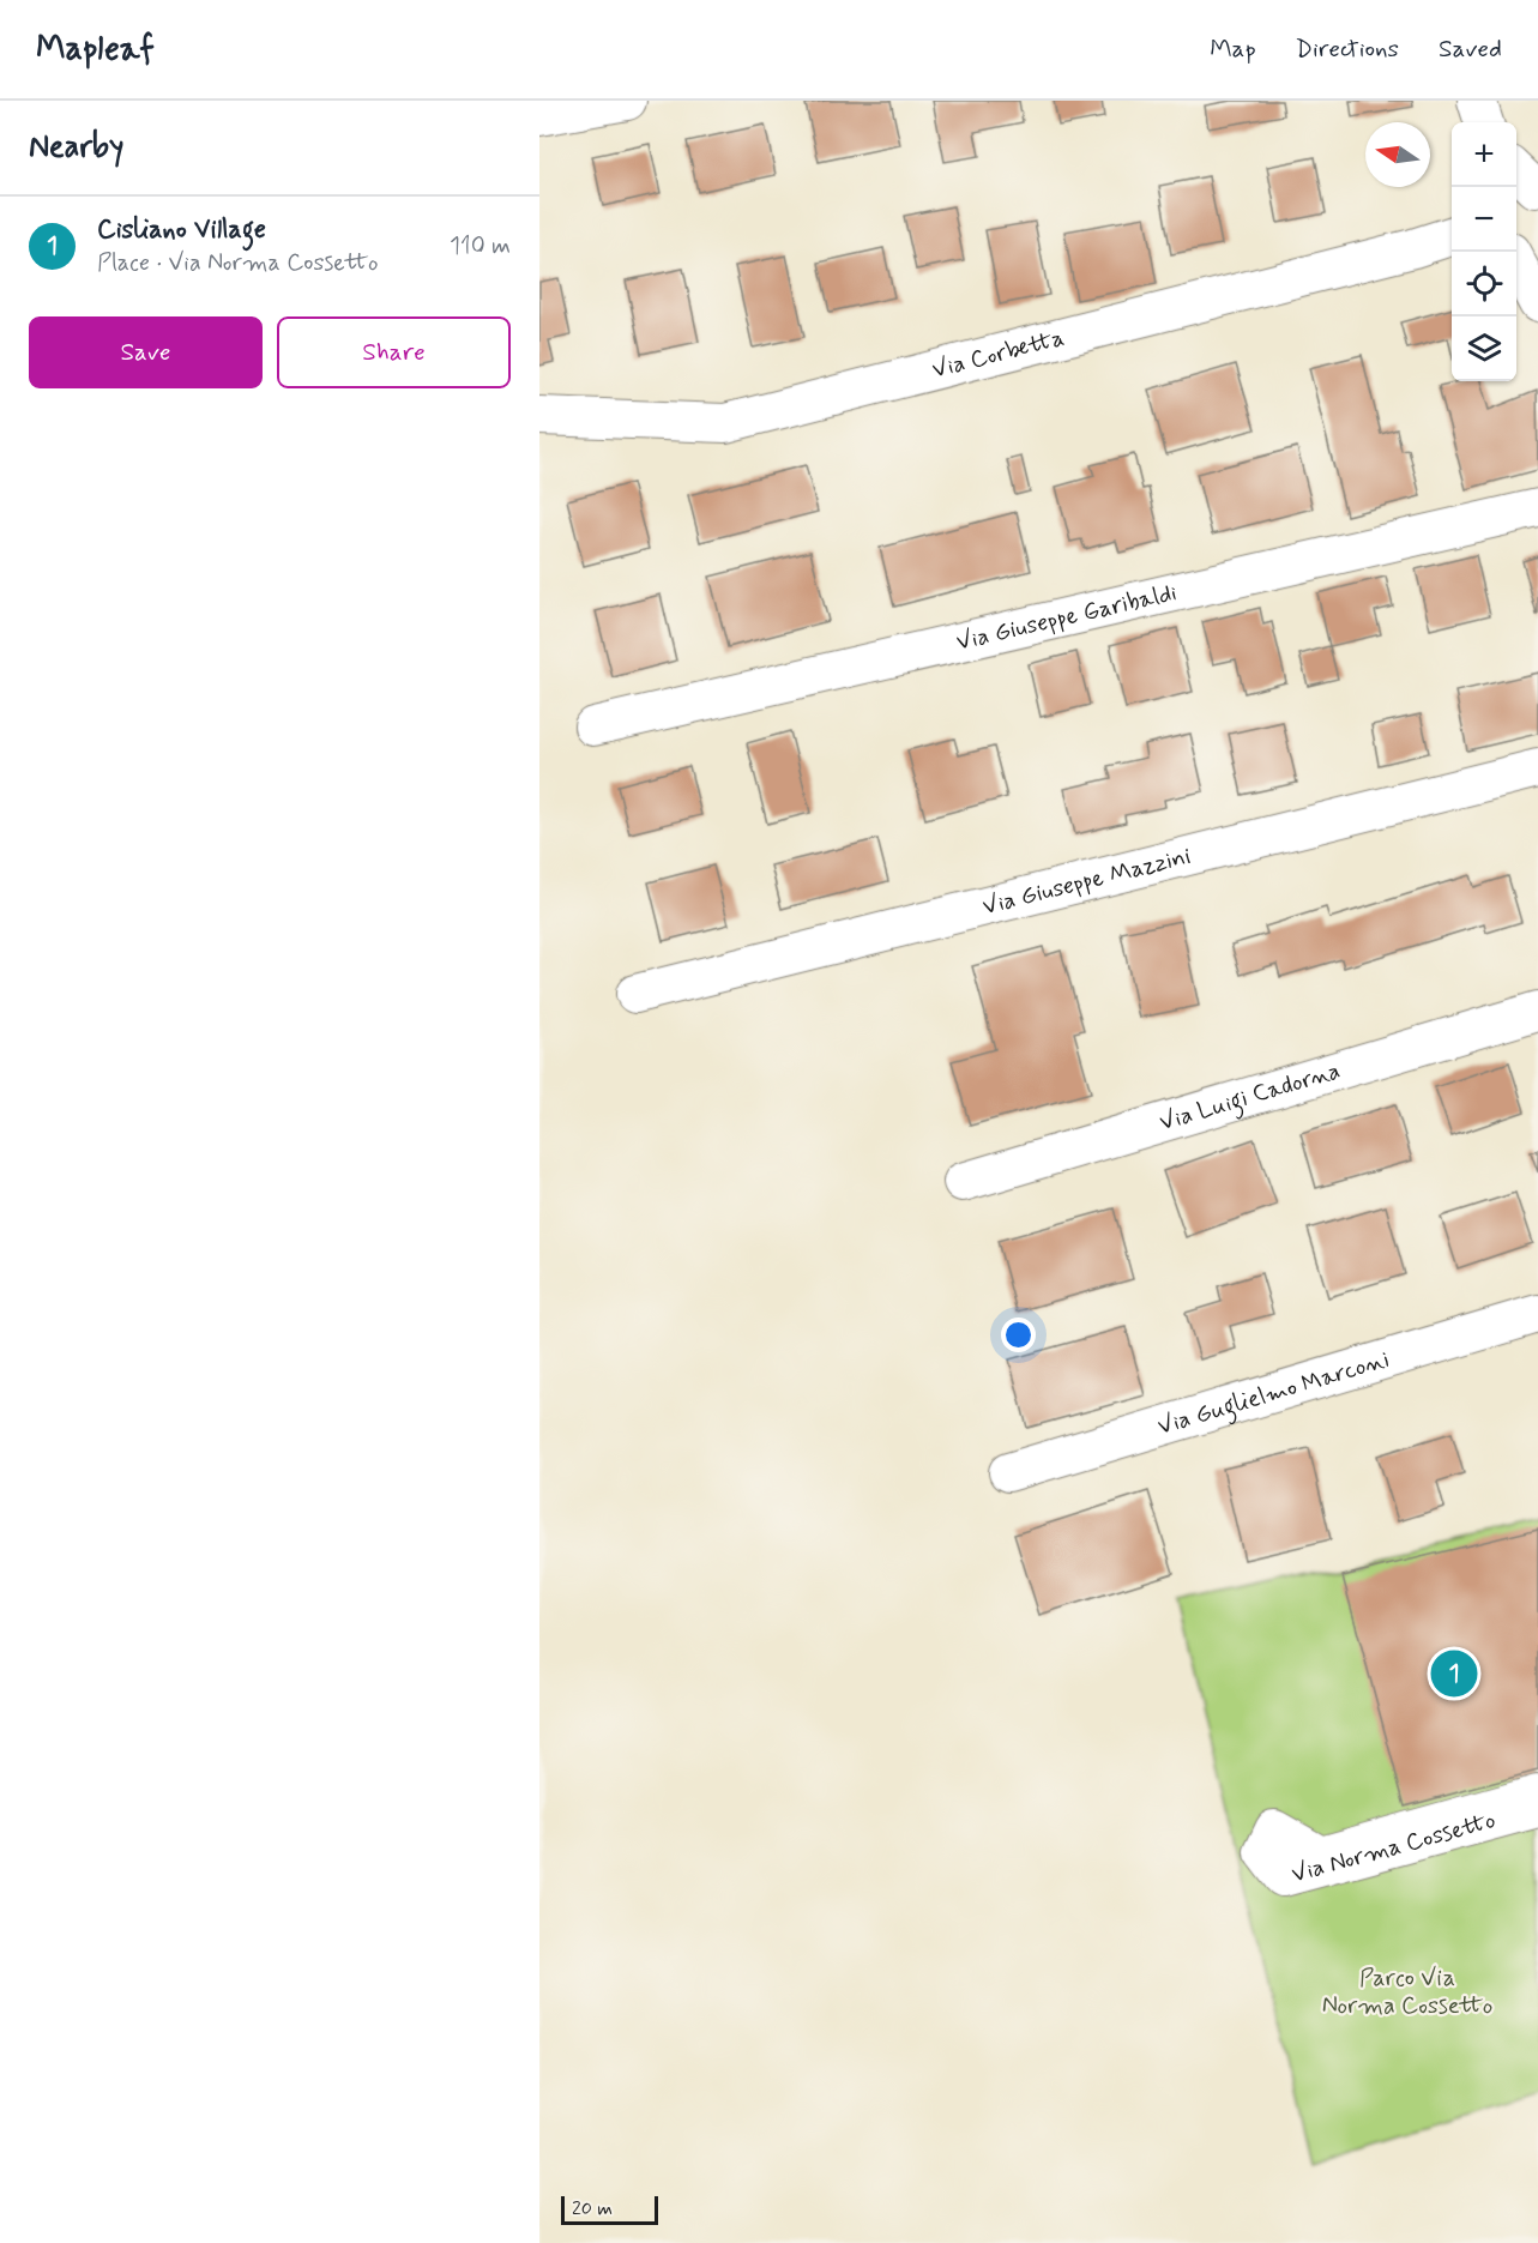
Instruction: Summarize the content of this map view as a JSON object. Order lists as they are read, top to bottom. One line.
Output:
{"streets":{"street":["Via Corbetta","Via Giuseppe Garibaldi","Via Giuseppe Mazzini","Via Luigi Cadorna","Via Guglielmo Marconi","Via Norma Cossetto"]},"parks":["Parco Via Norma Cossetto"],"scale_bar":"20 m","north":"left","page":{"header":"Mapleaf","nav":["Map","Directions","Saved"],"heading":"Nearby","map_buttons":["+","−"],"list":[{"mark":"1","name":"Cisliano Village","note":"Place · Via Norma Cossetto","value":"110 m"}],"buttons":["Save","Share"],"pins":"1","scale":"20 m"}}
